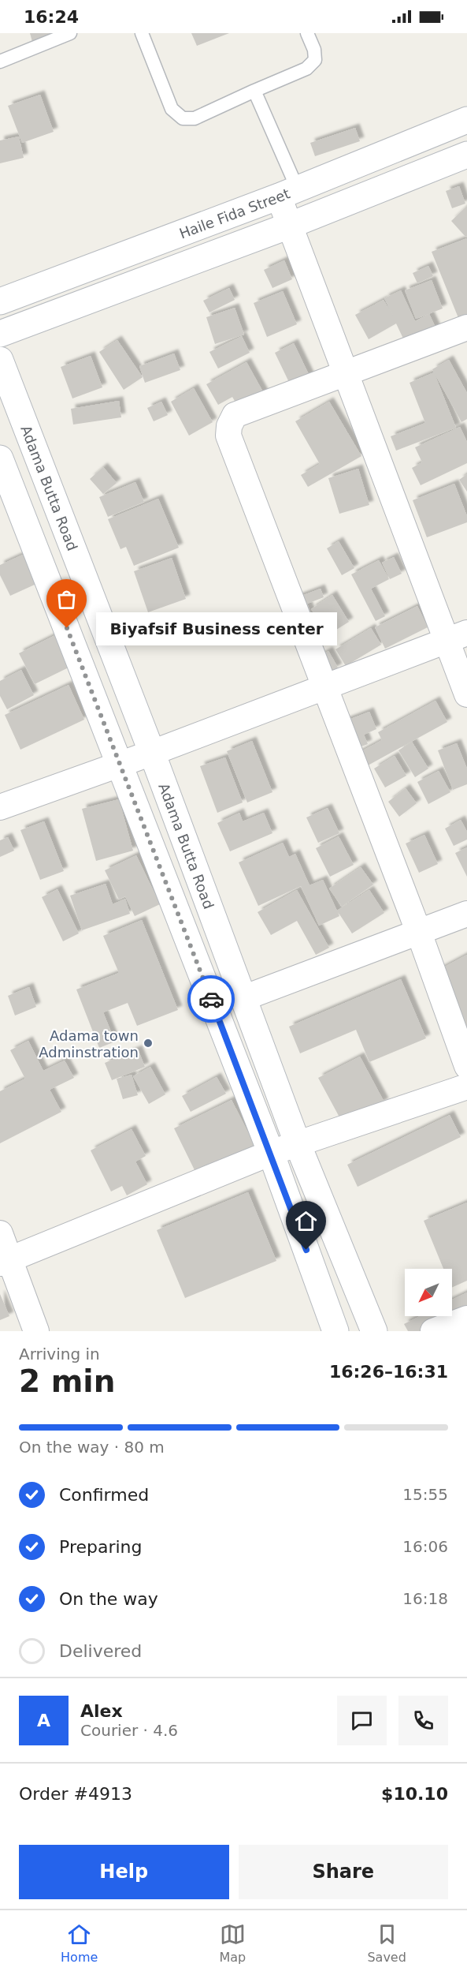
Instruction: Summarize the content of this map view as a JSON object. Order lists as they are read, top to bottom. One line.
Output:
{"streets":{"street":["Haile Fida Street","Adama Butta Road"]},"places":["Biyafsif Business center","Adama town Adminstration"],"north":"bottom left","page":{"status":"16:24","bubble":"Biyafsif Business center","heading":["2 min","Arriving in","16:26–16:31"],"panel":["Alex","Courier · 4.6","Order #4913","$10.10"],"bar":"On the way · 80 m","list":[["Confirmed","15:55"],["Preparing","16:06"],["On the way","16:18"],"Delivered"],"round":"A","buttons":["Help","Share"],"tabs":["Home","Map","Saved"]}}
